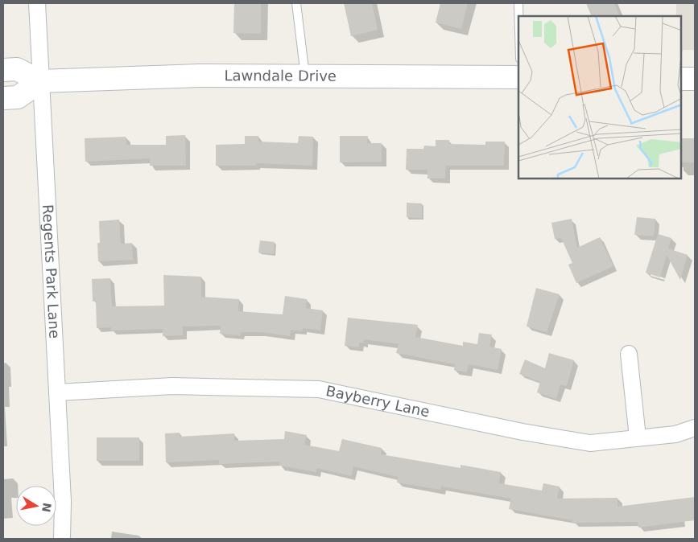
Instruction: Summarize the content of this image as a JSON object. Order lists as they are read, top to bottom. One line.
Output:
{"streets":{"main road":["Lawndale Drive"],"street":["Regents Park Lane","Bayberry Lane"]},"crossings":[["Lawndale Drive","Regents Park Lane"],["Regents Park Lane","Bayberry Lane"]],"north":"right"}
